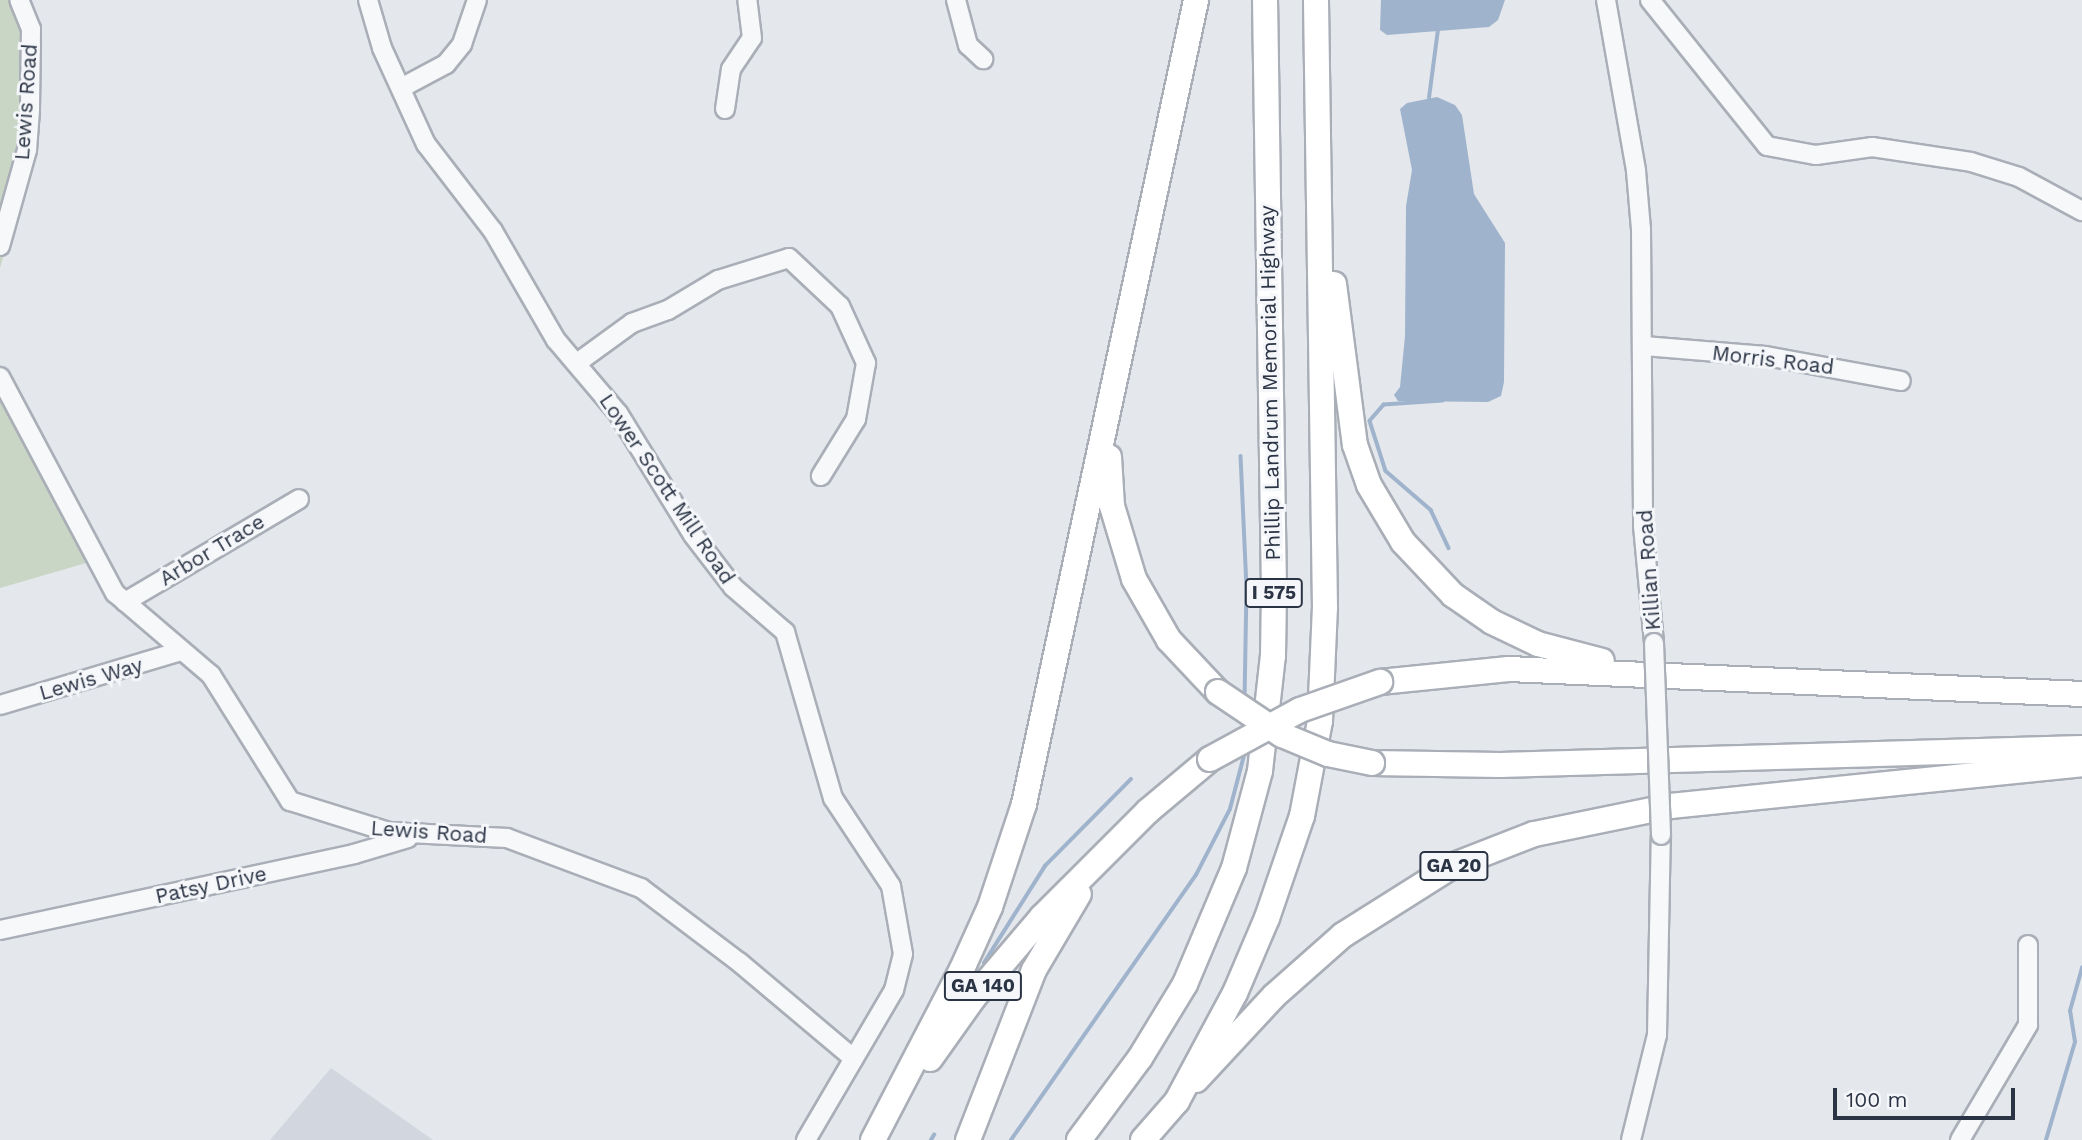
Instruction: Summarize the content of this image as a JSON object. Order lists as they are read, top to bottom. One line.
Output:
{"streets":{"highway":["Phillip Landrum Memorial Highway","I 575","GA 20","GA 140"],"street":["Lewis Road","Morris Road","Lower Scott Mill Road","Arbor Trace","Killian Road","Lewis Way","Patsy Drive"]},"crossings":[["Lewis Road","Lower Scott Mill Road"],["Lewis Road","Arbor Trace"],["Lewis Road","Lewis Way"],["Lewis Road","Patsy Drive"],["Morris Road","Killian Road"],["I 575","GA 20"]],"scale_bar":"100 m"}
